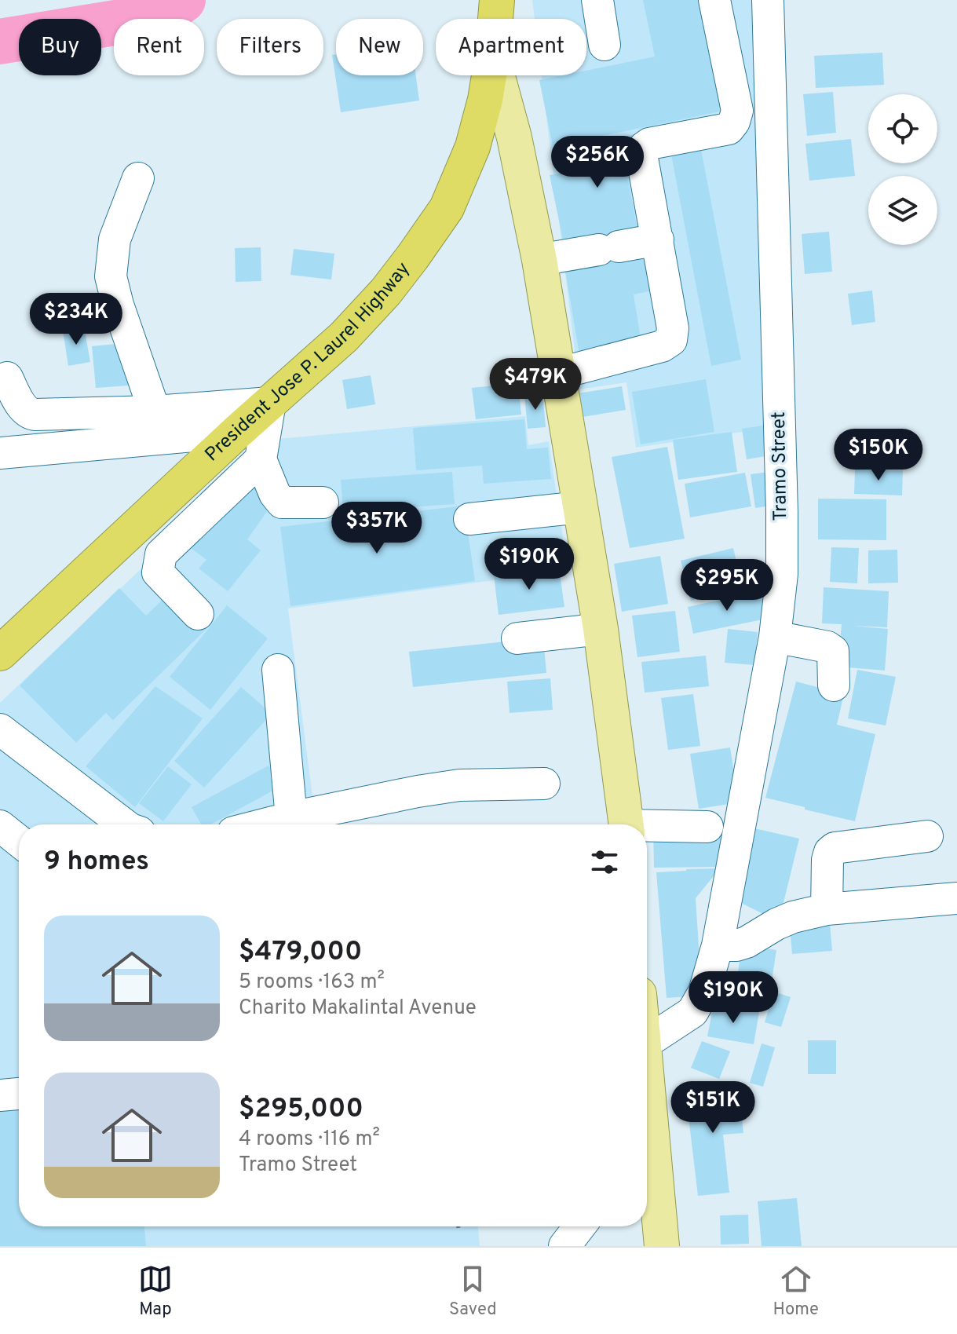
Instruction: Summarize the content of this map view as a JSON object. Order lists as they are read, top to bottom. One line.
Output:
{"streets":{"highway":["President Jose P. Laurel Highway"],"street":["Tramo Street"]},"page":{"chip":["Buy","Rent","Filters","New","Apartment"],"price":["$256K","$234K","$479K","$150K","$357K","$190K","$295K","$190K","$151K"],"heading":"9 homes","list":[{"name":"$479,000","note":"5 rooms · 163 m² · Charito Makalintal Avenue"},{"name":"$295,000","note":"4 rooms · 116 m² · Tramo Street"}],"tabs":["Map","Saved","Home"]}}
